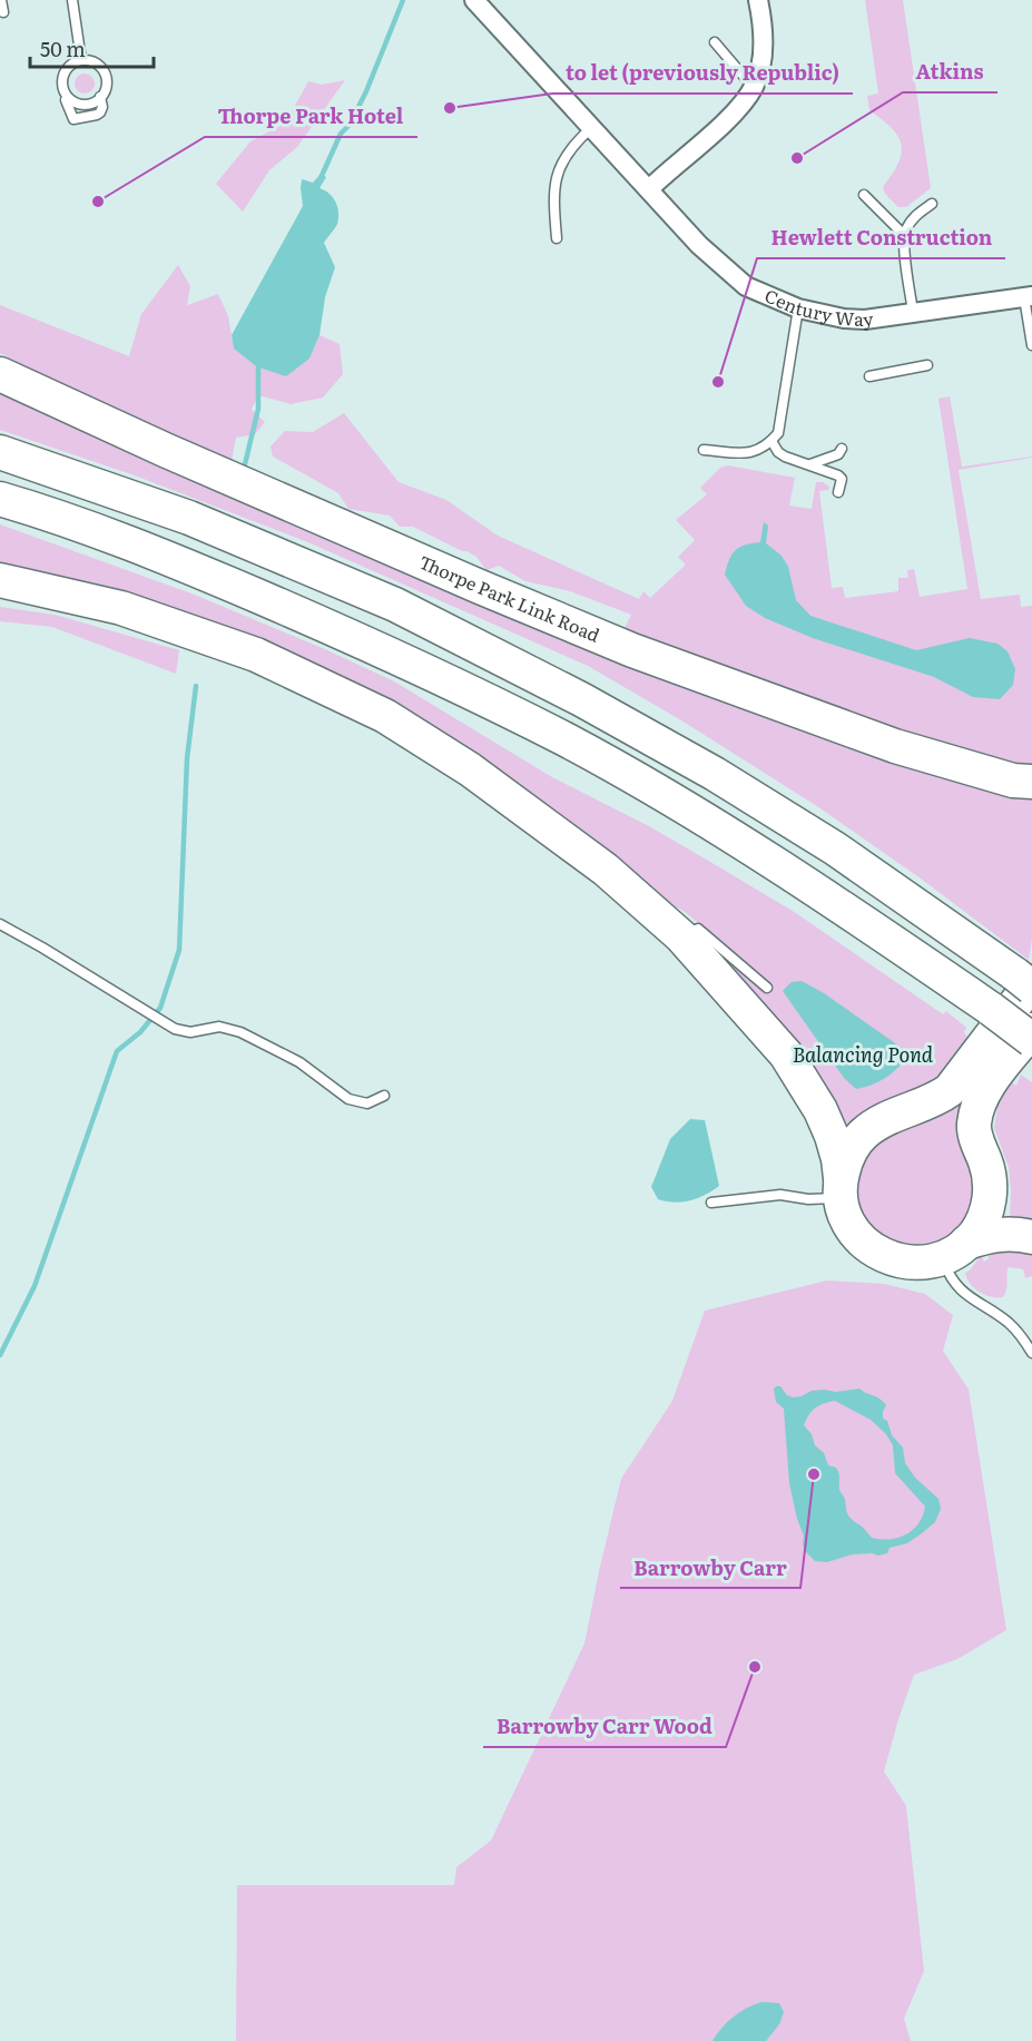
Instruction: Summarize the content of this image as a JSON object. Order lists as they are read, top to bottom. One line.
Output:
{"streets":{"highway":["Thorpe Park Link Road"],"street":["Century Way"]},"water":["Balancing Pond"],"places":["to let (previously Republic)","Atkins","Thorpe Park Hotel","Hewlett Construction","Barrowby Carr","Barrowby Carr Wood"],"scale_bar":"50 m"}
